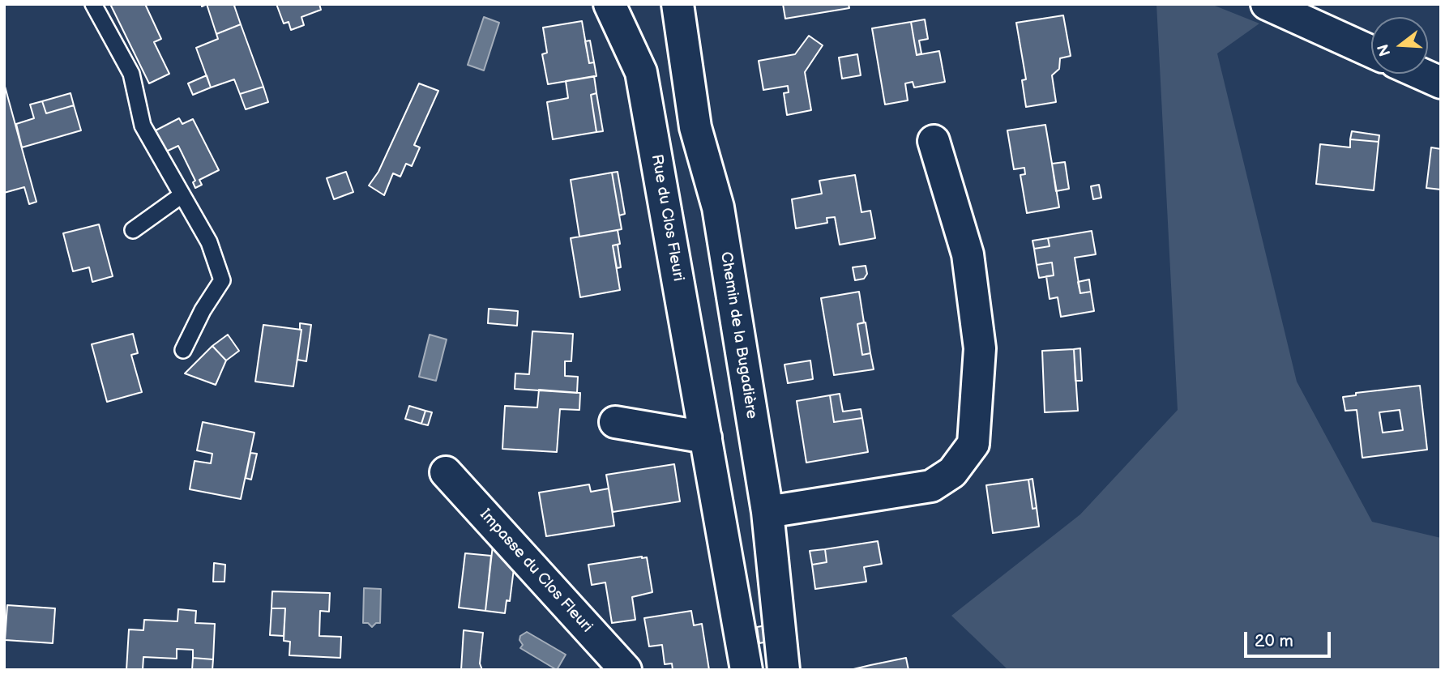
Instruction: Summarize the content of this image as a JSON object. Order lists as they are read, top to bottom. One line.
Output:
{"streets":{"street":["Rue du Clos Fleuri","Chemin de la Bugadière","Impasse du Clos Fleuri"]},"scale_bar":"20 m","north":"left"}
